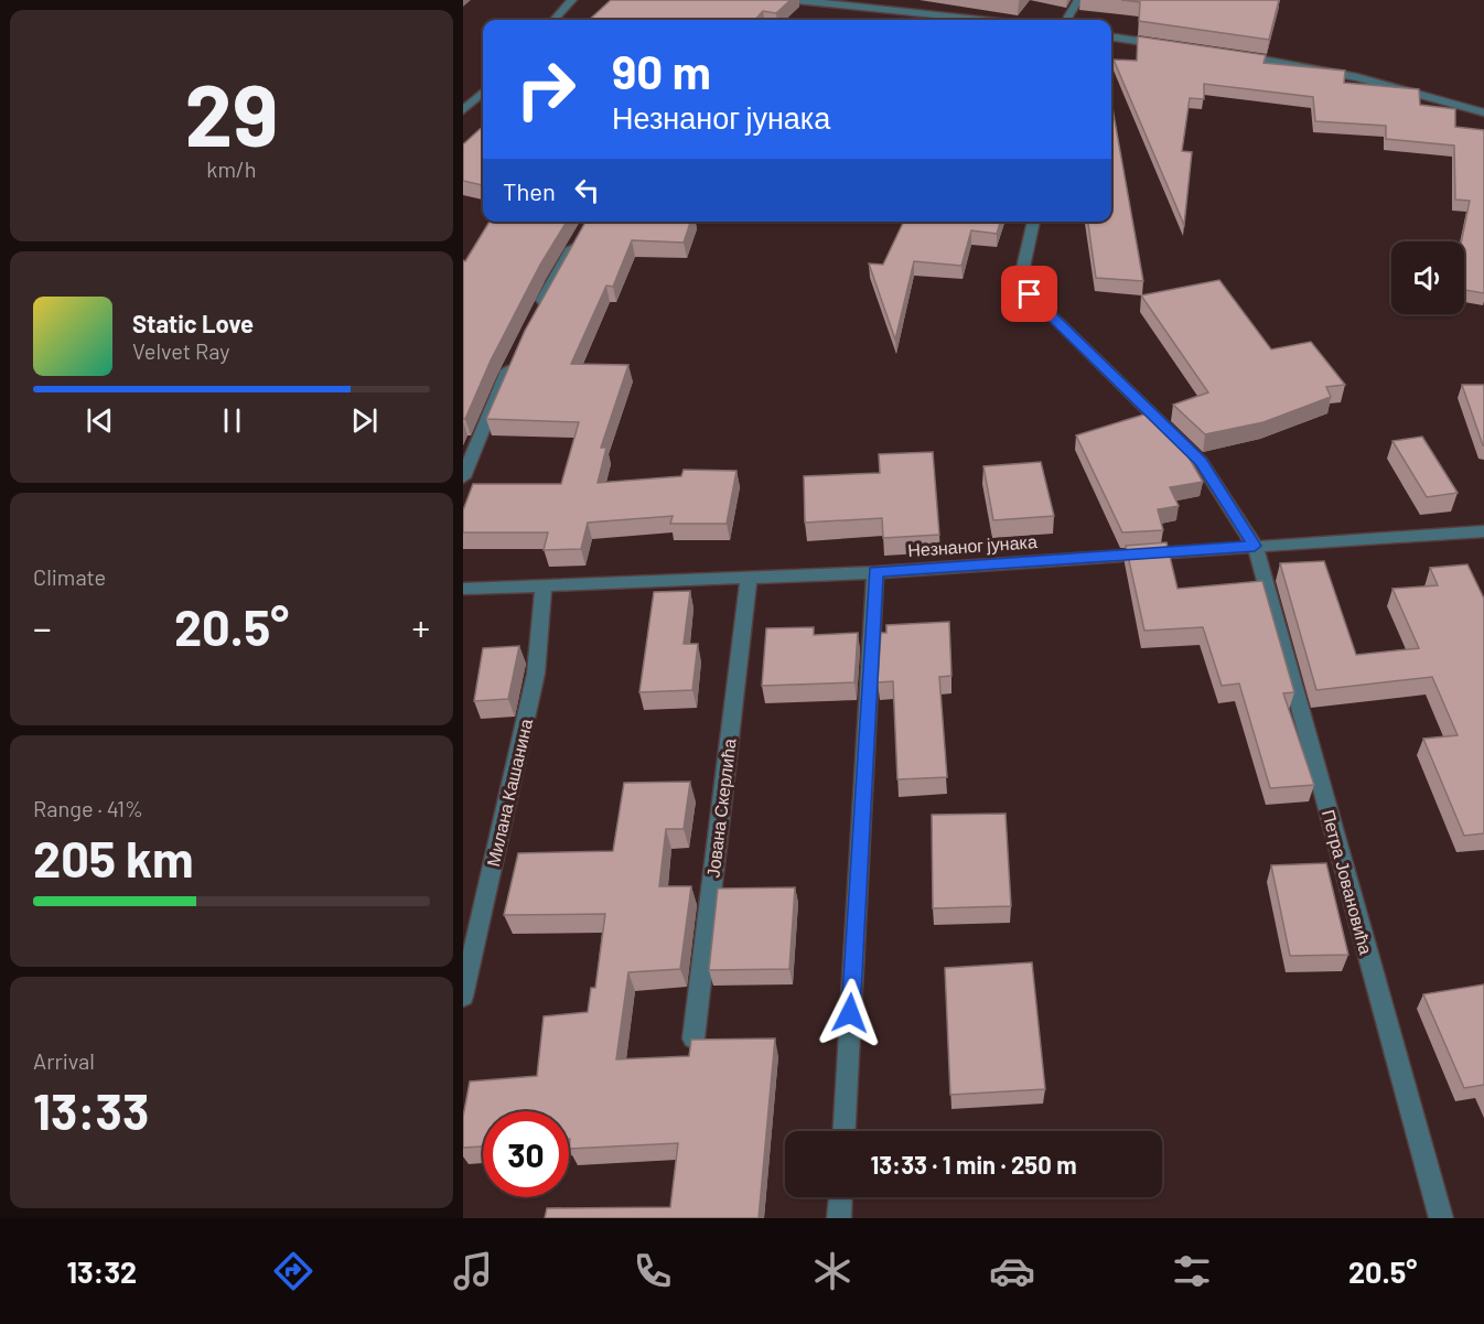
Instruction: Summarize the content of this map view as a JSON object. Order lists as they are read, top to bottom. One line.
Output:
{"streets":{"street":["Незнаног јунака","Милана Кашанина","Јована Скерлића","Петра Јовановића"]},"crossings":[["Незнаног јунака","Милана Кашанина"],["Незнаног јунака","Јована Скерлића"],["Незнаног јунака","Петра Јовановића"]],"page":{"tile":[["29","km/h"],"Climate",["Range · 41%","205 km"],["Arrival","13:33"]],"turn":["90 m","Незнаног јунака"],"then":"Then","song":["Static Love","Velvet Ray"],"heat":["−","20.5°","+"],"limit":"30","trip":"13:33 · 1 min · 250 m","tabs":["13:32","20.5°"]}}
